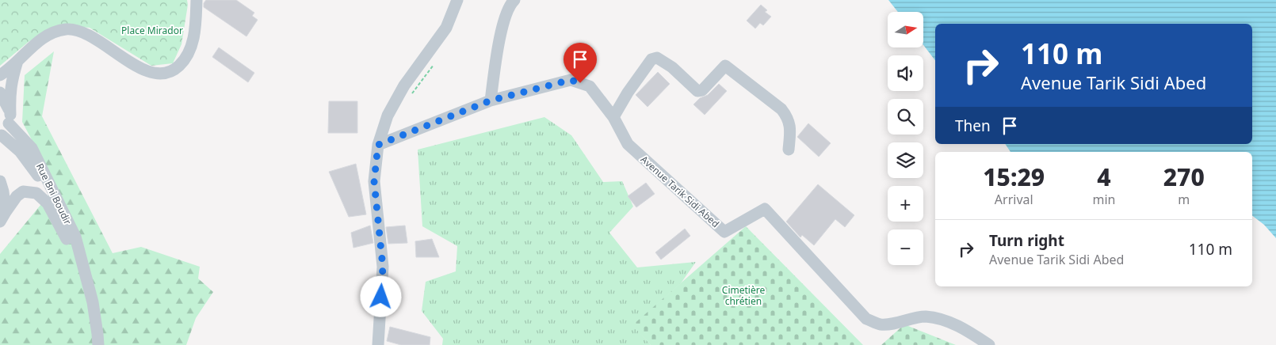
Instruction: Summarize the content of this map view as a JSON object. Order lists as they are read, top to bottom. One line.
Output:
{"streets":{"street":["Avenue Tarik Sidi Abed","Rue Bni Boudir"]},"parks":["Place Mirador","Cimetière chrétien"],"north":"right","page":{"map_buttons":["+","−"],"turn":["110 m","Avenue Tarik Sidi Abed"],"then":"Then","eta":["15:29","Arrival","4","min","270","m"],"list":[{"name":"Turn right","note":"Avenue Tarik Sidi Abed","value":"110 m"}]}}
